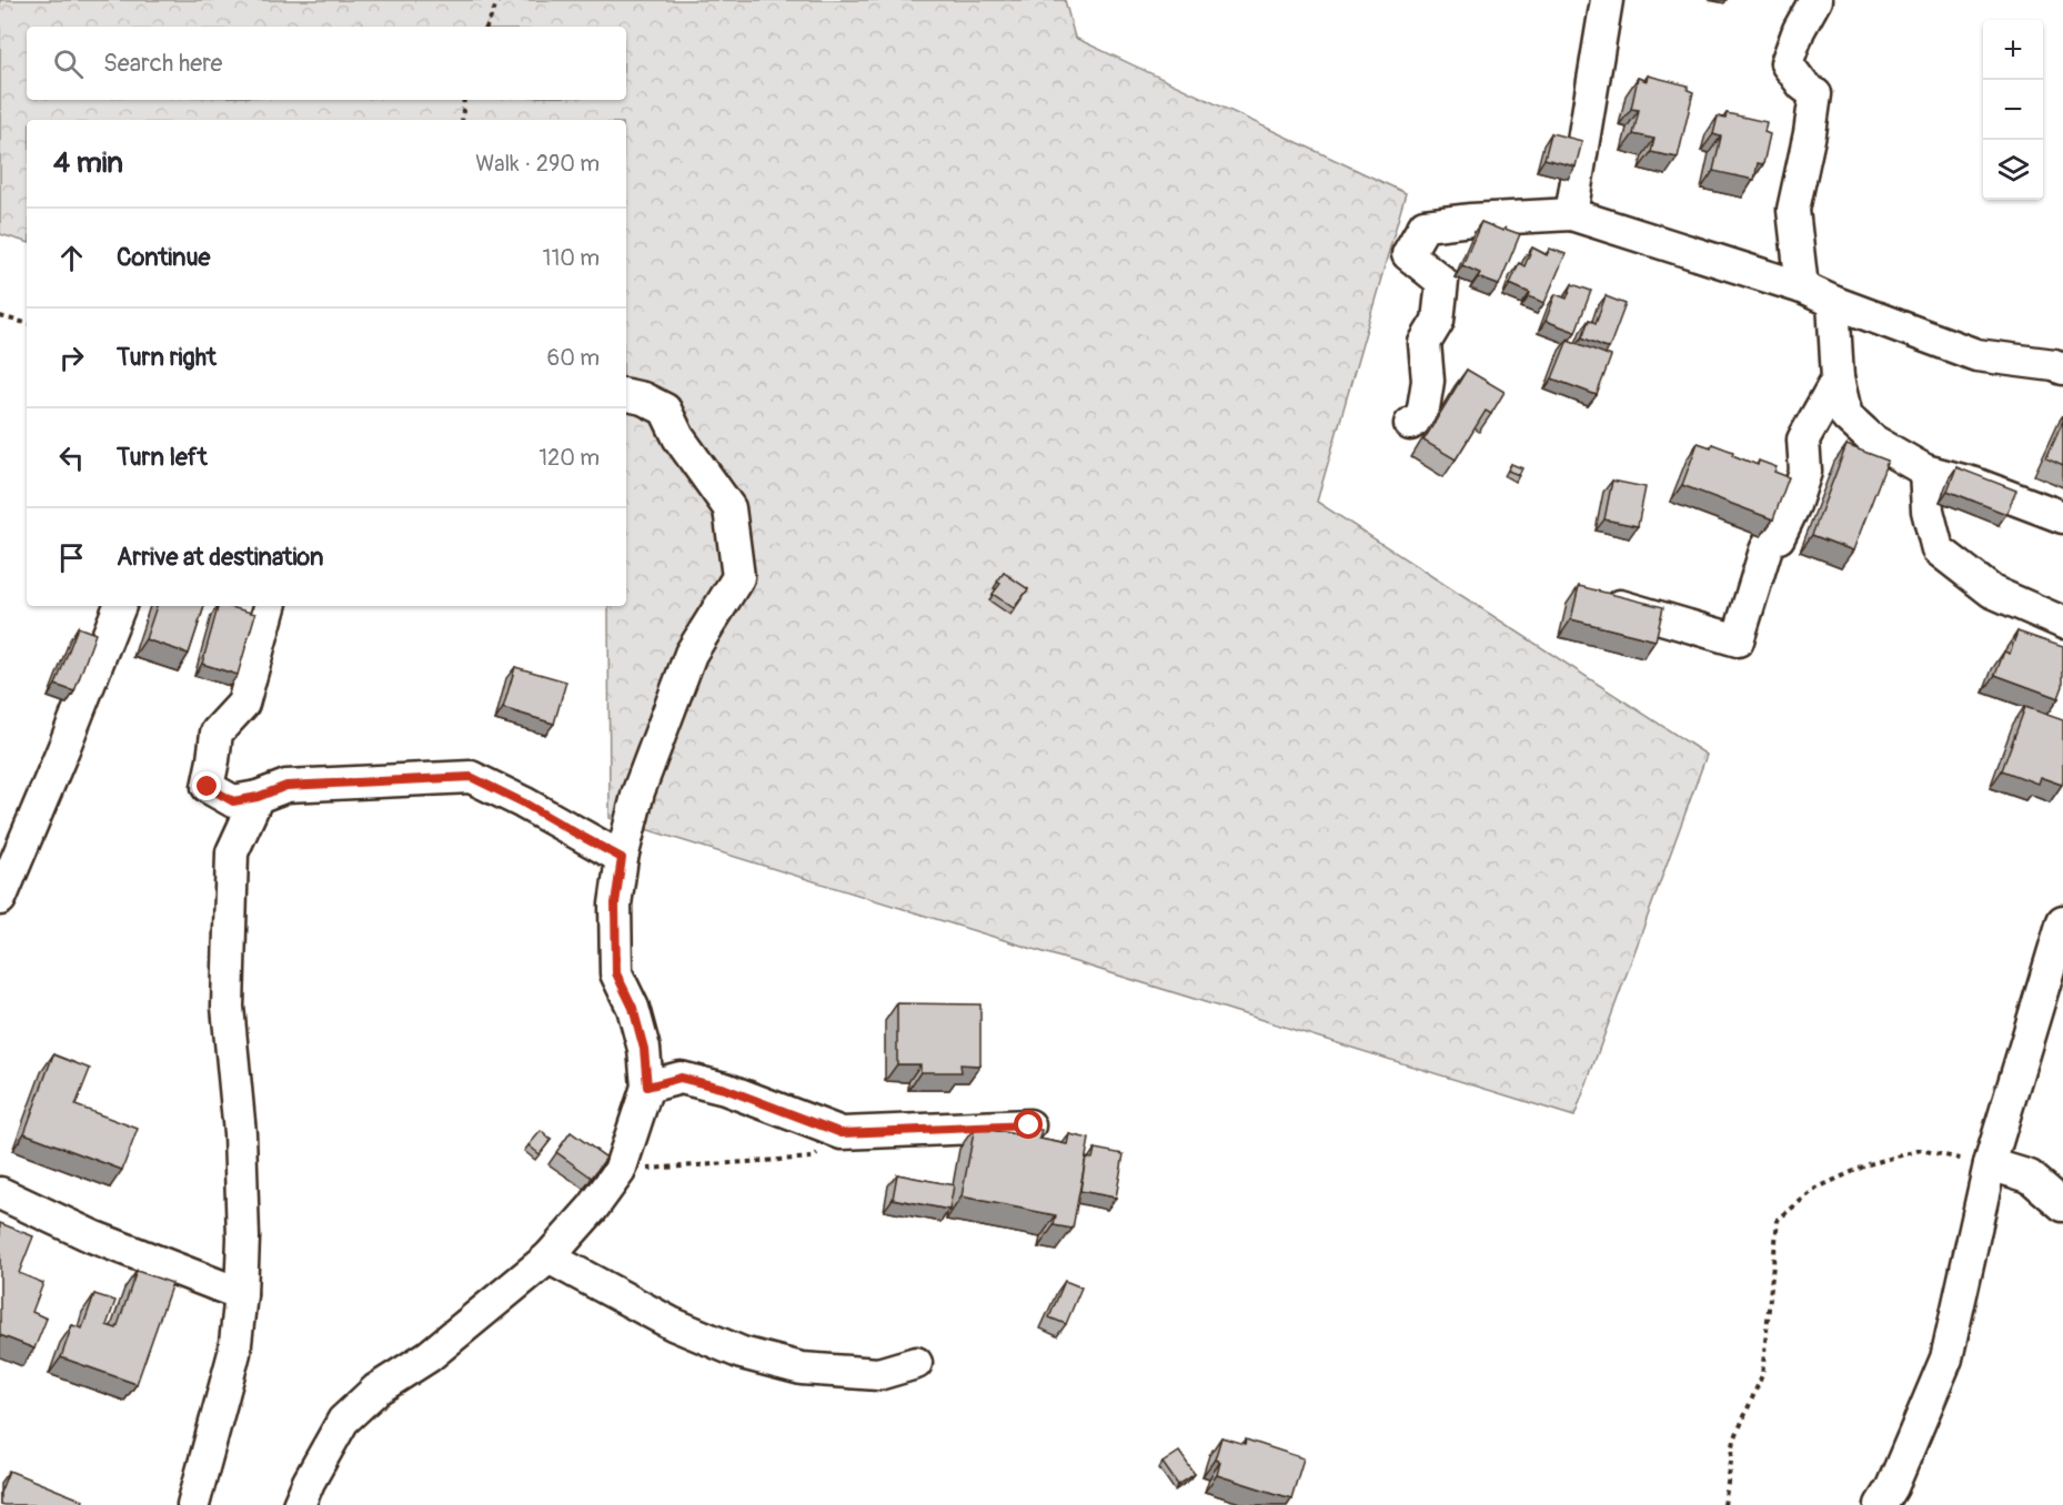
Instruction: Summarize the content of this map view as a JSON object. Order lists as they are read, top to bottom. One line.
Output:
{"page":{"map_buttons":["+","−"],"search":"Search here","heading":["4 min","Walk · 290 m"],"list":[["Continue","110 m"],["Turn right","60 m"],["Turn left","120 m"],"Arrive at destination"]}}
